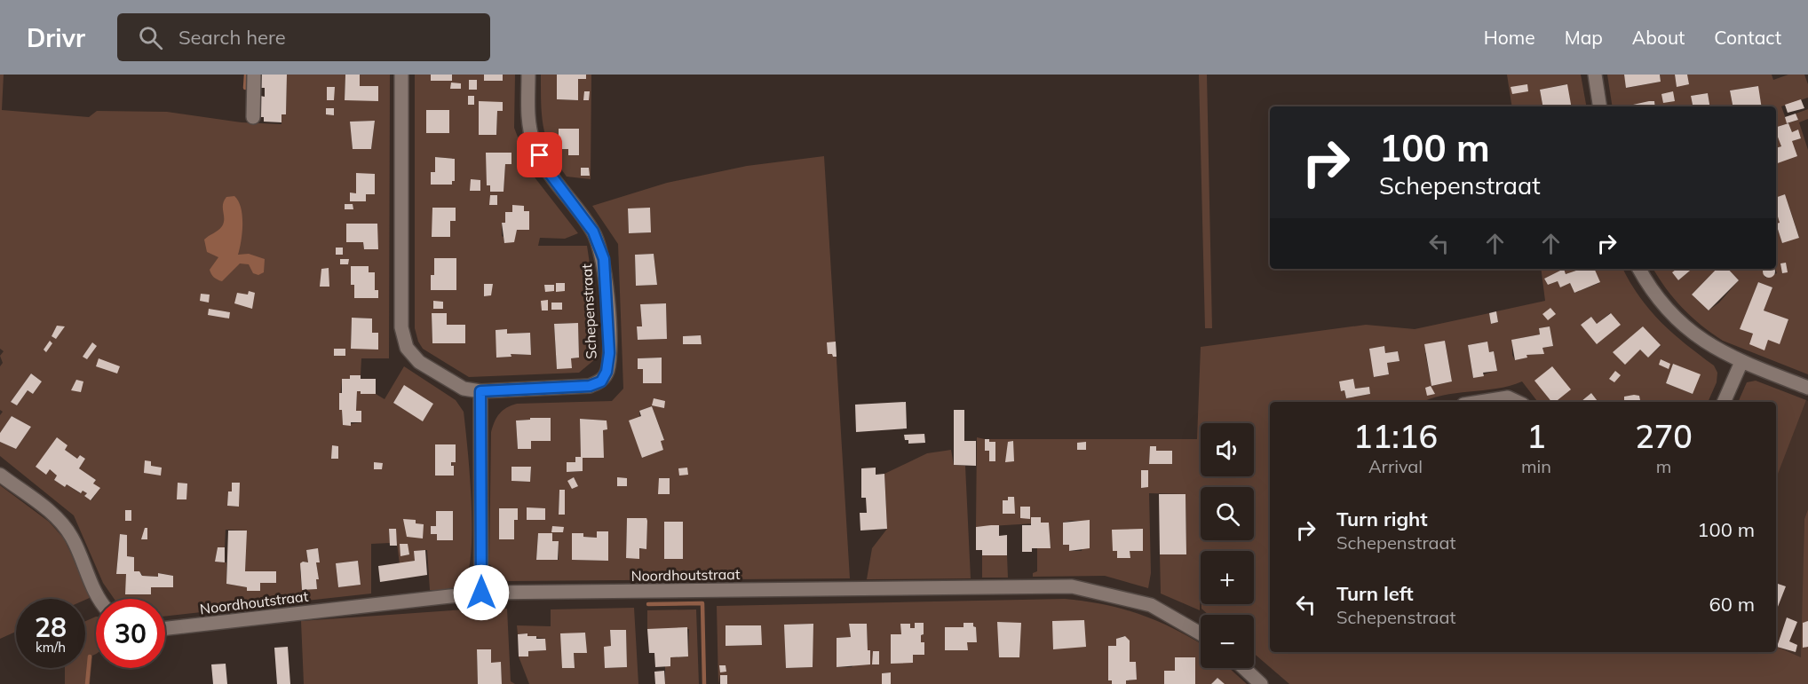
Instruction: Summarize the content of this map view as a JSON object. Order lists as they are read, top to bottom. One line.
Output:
{"streets":{"street":["Schepenstraat","Noordhoutstraat"]},"page":{"header":"Drivr","search":"Search here","nav":["Home","Map","About","Contact"],"turn":["100 m","Schepenstraat"],"eta":["11:16","Arrival","1","min","270","m"],"map_buttons":["+","−"],"list":[{"name":"Turn right","note":"Schepenstraat","value":"100 m"},{"name":"Turn left","note":"Schepenstraat","value":"60 m"}],"speed":"28 km/h","limit":"30"}}
